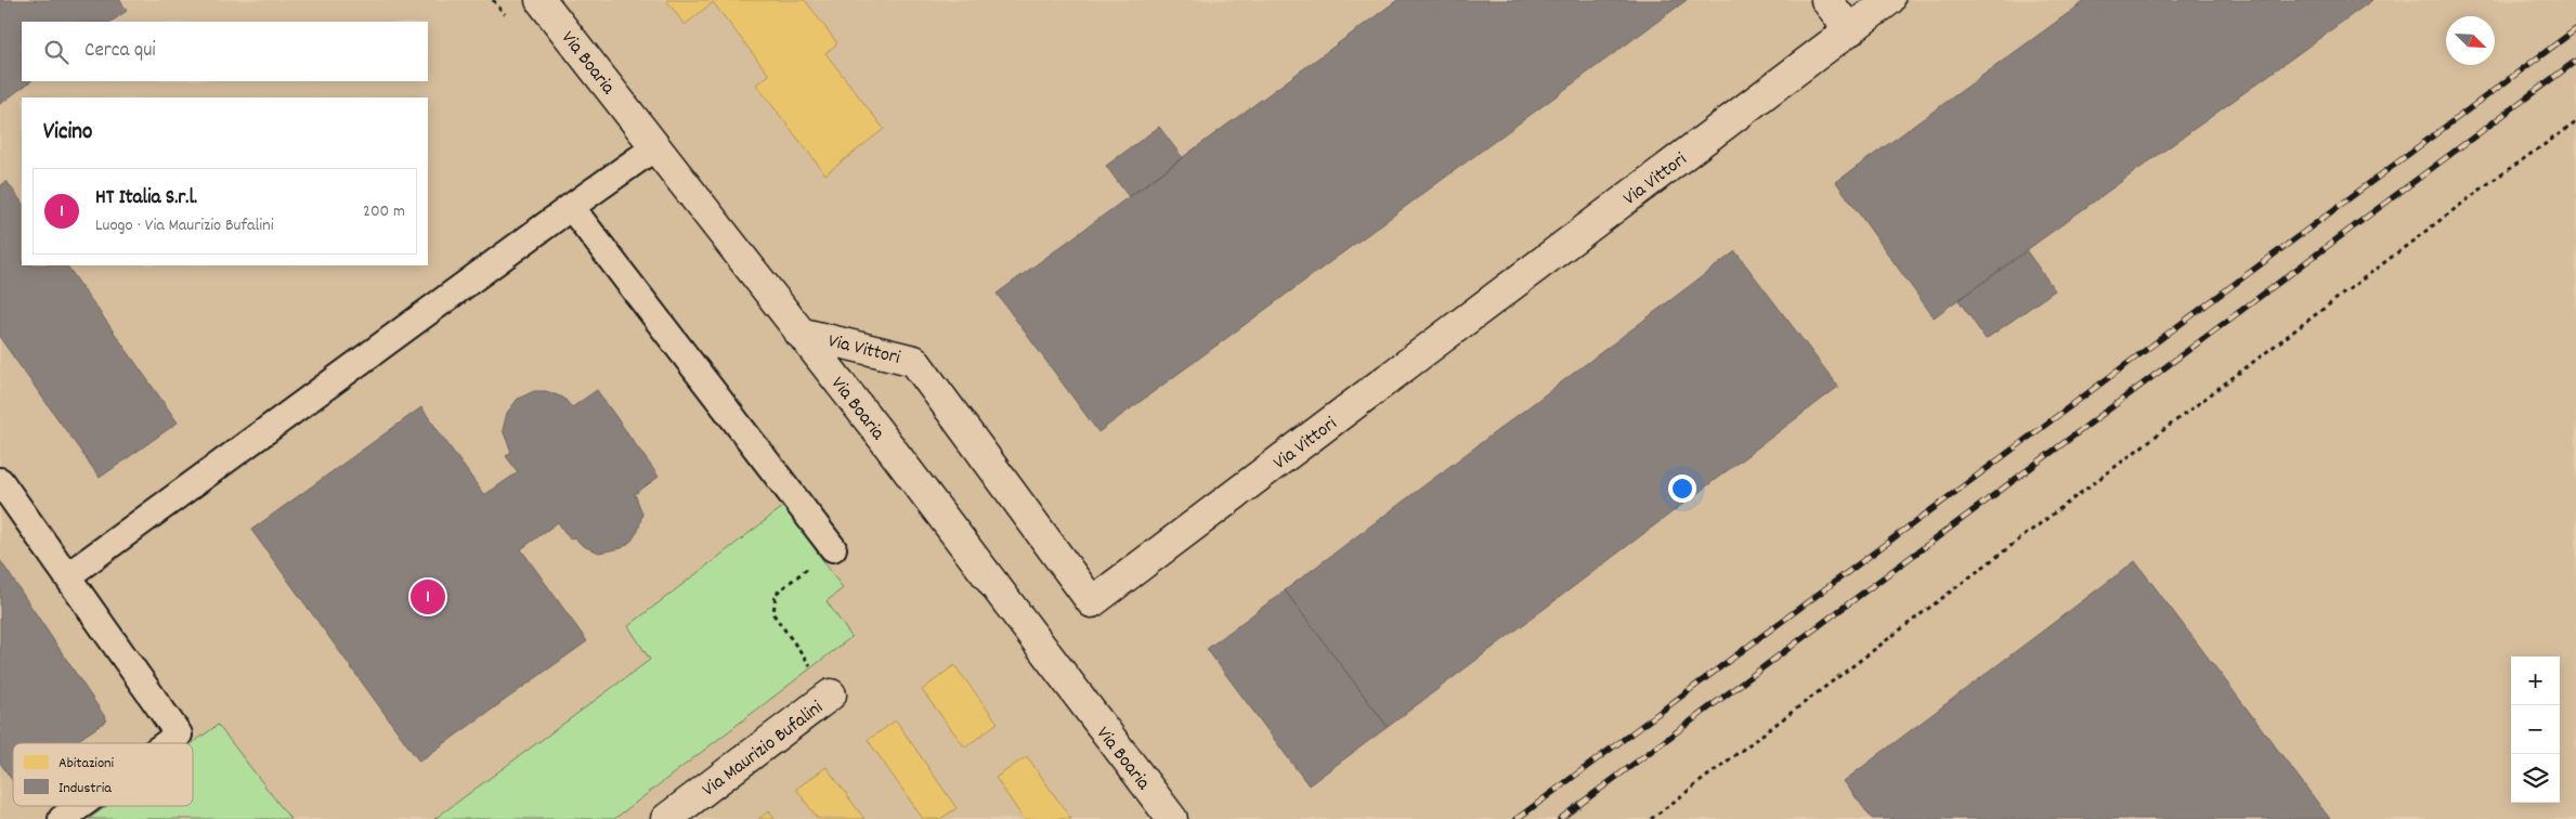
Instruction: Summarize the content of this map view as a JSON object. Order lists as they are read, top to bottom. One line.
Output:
{"streets":{"street":["Via Boaria","Via Vittori","Via Maurizio Bufalini"]},"crossings":[["Via Boaria","Via Vittori"]],"legend":["Abitazioni","Industria"],"north":"bottom right","page":{"search":"Cerca qui","heading":"Vicino","list":[{"mark":"1","name":"HT Italia S.r.l.","note":"Luogo · Via Maurizio Bufalini","value":"200 m"}],"pins":"1","map_buttons":["+","−"]}}
